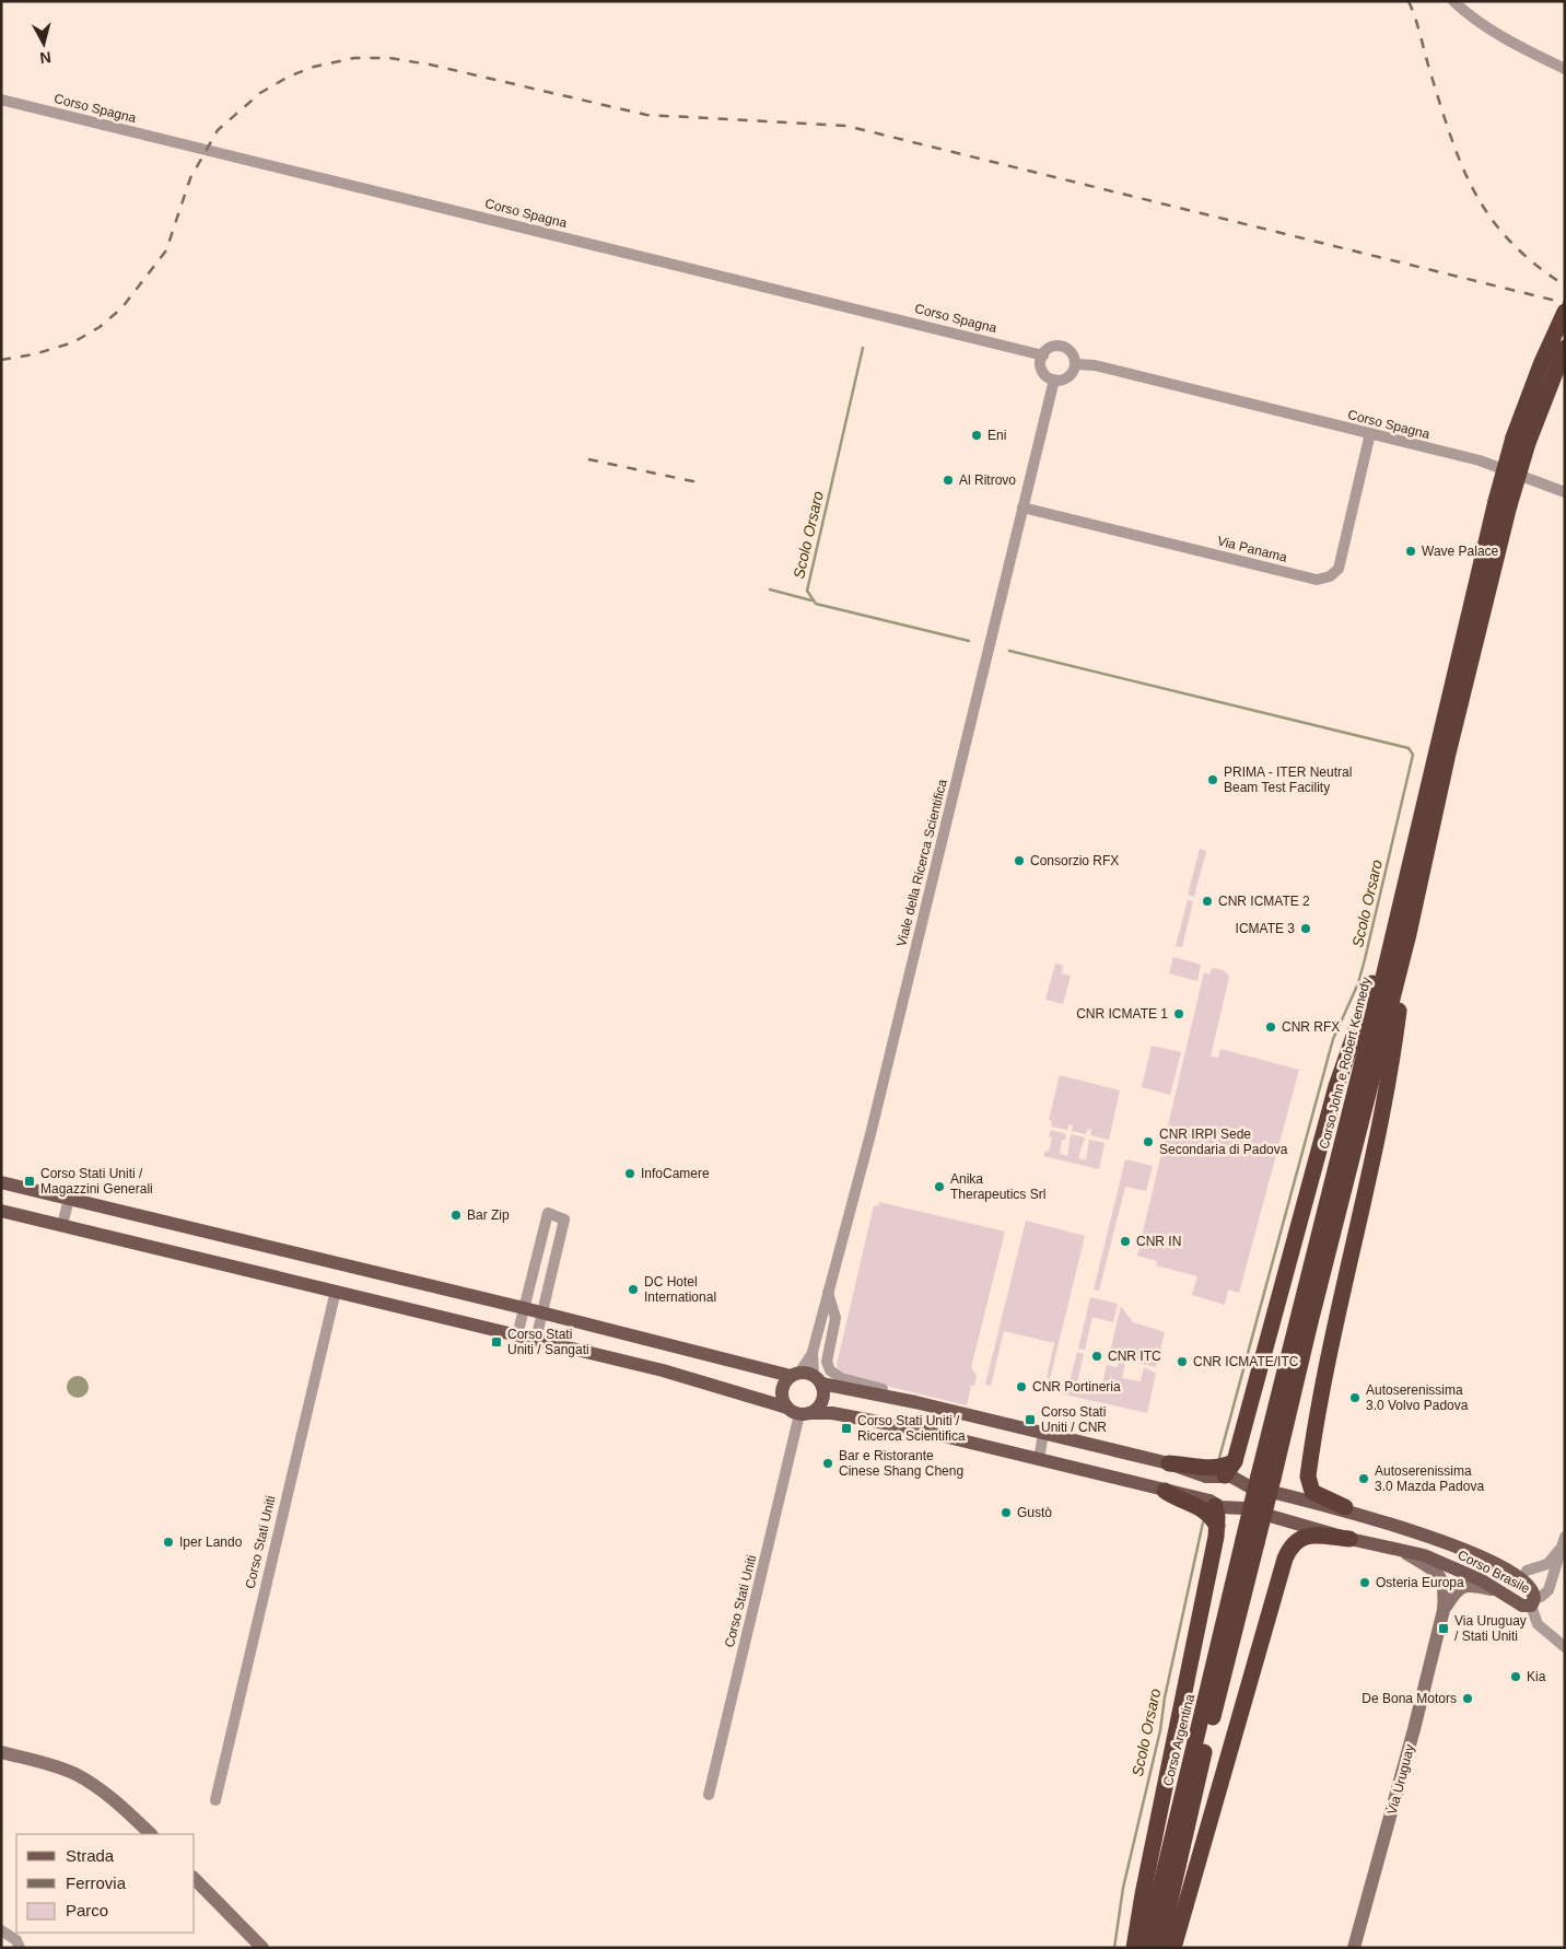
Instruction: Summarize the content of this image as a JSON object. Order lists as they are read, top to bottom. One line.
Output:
{"streets":{"highway":["Corso John e Robert Kennedy","Corso Argentina"],"main road":["Corso Brasile"],"street":["Corso Spagna","Via Panama","Viale della Ricerca Scientifica","Corso Stati Uniti","Via Uruguay"]},"crossings":[["Corso Spagna","Via Panama"],["Corso Spagna","Viale della Ricerca Scientifica"],["Via Panama","Viale della Ricerca Scientifica"],["Viale della Ricerca Scientifica","Corso Stati Uniti"],["Corso John e Robert Kennedy","Corso Brasile"],["Corso John e Robert Kennedy","Corso Argentina"],["Corso Brasile","Via Uruguay"]],"water":["Scolo Orsaro"],"places":{"other":["Eni","Al Ritrovo","Wave Palace","PRIMA - ITER Neutral Beam Test Facility","Consorzio RFX","CNR ICMATE 2","ICMATE 3","CNR ICMATE 1","CNR RFX","CNR IRPI Sede Secondaria di Padova","InfoCamere","Anika Therapeutics Srl","Bar Zip","CNR IN","DC Hotel International","CNR ITC","CNR ICMATE/ITC","CNR Portineria","Autoserenissima 3.0 Volvo Padova","Bar e Ristorante Cinese Shang Cheng","Autoserenissima 3.0 Mazda Padova","Gustò","Iper Lando","Osteria Europa","Kia","De Bona Motors"],"transit":["Corso Stati Uniti / Magazzini Generali","Corso Stati Uniti / Sangati","Corso Stati Uniti / CNR","Corso Stati Uniti / Ricerca Scientifica","Via Uruguay / Stati Uniti"]},"legend":["Strada","Ferrovia","Parco"],"north":"bottom"}
